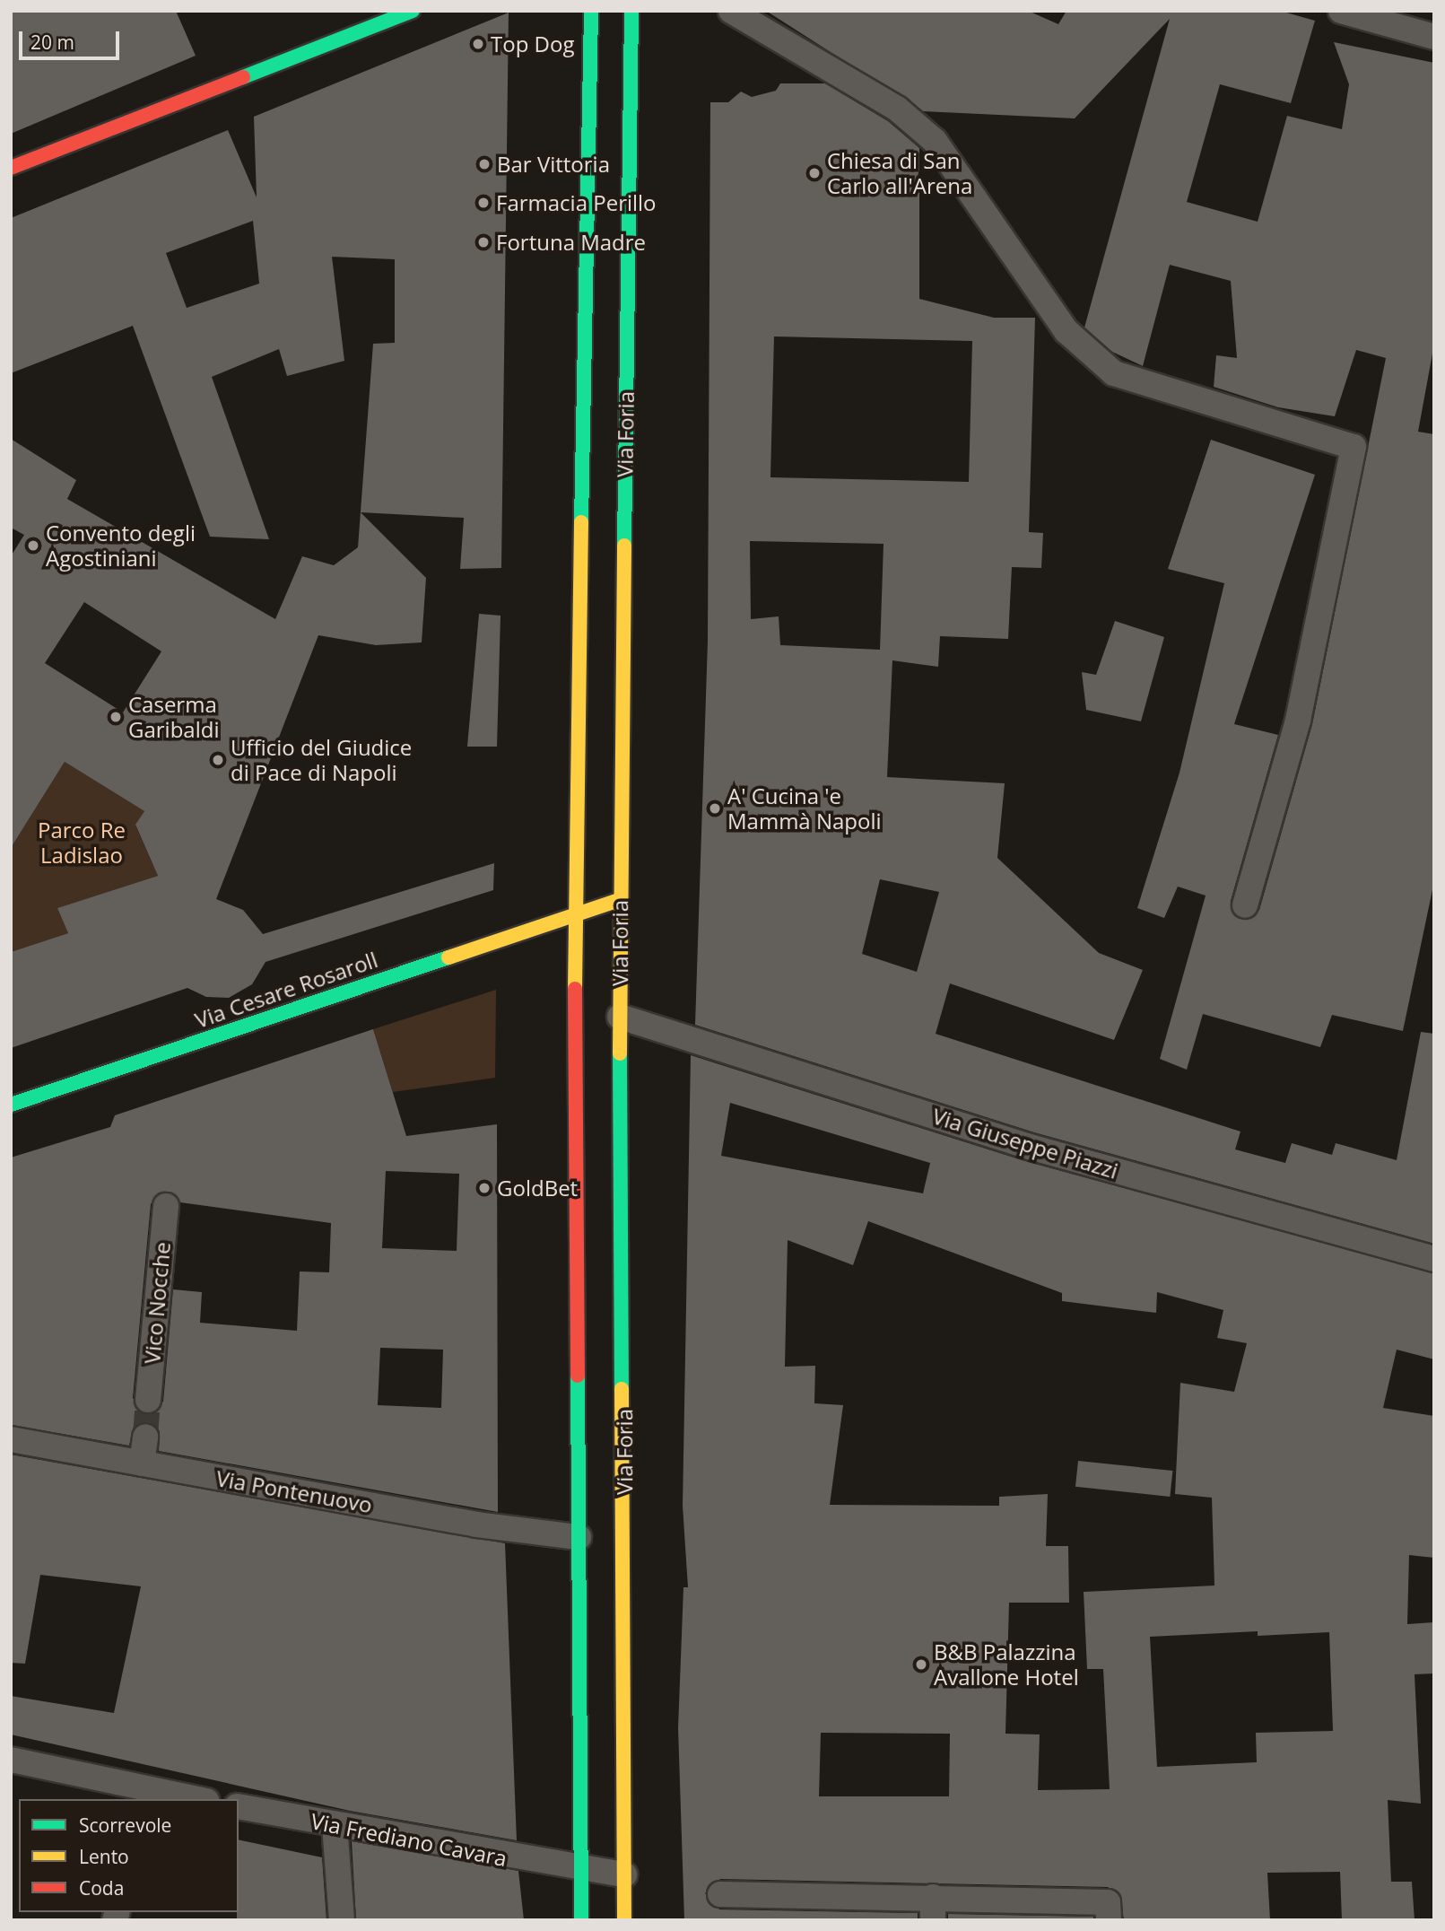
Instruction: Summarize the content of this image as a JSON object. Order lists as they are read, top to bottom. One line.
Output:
{"streets":{"main road":["Via Foria","Via Cesare Rosaroll"],"street":["Via Giuseppe Piazzi","Vico Nocche","Via Pontenuovo","Via Frediano Cavara"]},"crossings":[["Via Foria","Via Cesare Rosaroll"],["Via Foria","Via Giuseppe Piazzi"],["Via Foria","Via Pontenuovo"],["Via Foria","Via Frediano Cavara"]],"parks":["Parco Re Ladislao"],"places":["Top Dog","Bar Vittoria","Chiesa di San Carlo all'Arena","Farmacia Perillo","Fortuna Madre","Convento degli Agostiniani","Caserma Garibaldi","Ufficio del Giudice di Pace di Napoli","A' Cucina 'e Mammà Napoli","GoldBet","B&B Palazzina Avallone Hotel"],"legend":["Scorrevole","Lento","Coda"],"scale_bar":"20 m"}
